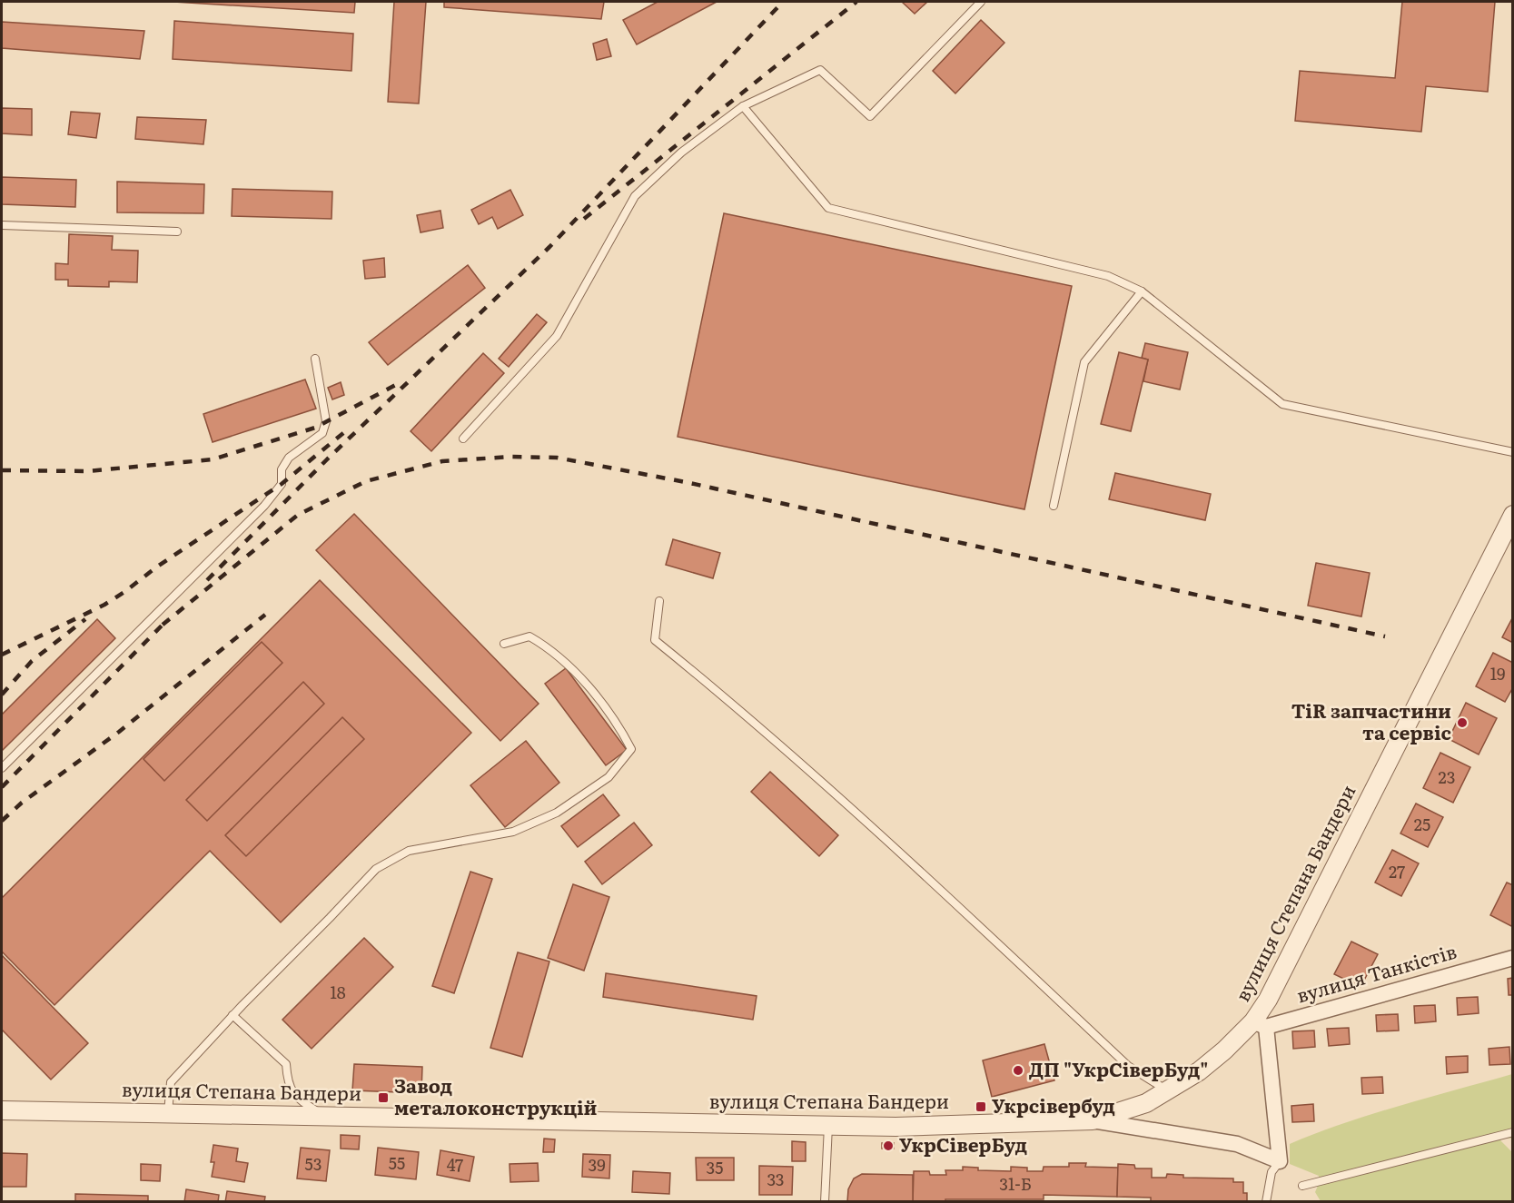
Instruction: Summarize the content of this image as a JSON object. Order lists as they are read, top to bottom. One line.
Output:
{"streets":{"street":["вулиця Степана Бандери","вулиця Танкістів"]},"crossings":[["вулиця Степана Бандери","вулиця Танкістів"]],"places":{"other":["TiR запчастини та сервіс","ДП \"УкрСіверБуд\"","УкрСіверБуд"],"transit":["Завод металоконструкцій","Укрсівербуд"]},"house_numbers":["19","23","25","27","18","55","53","47","39","35","33","31-Б"]}
